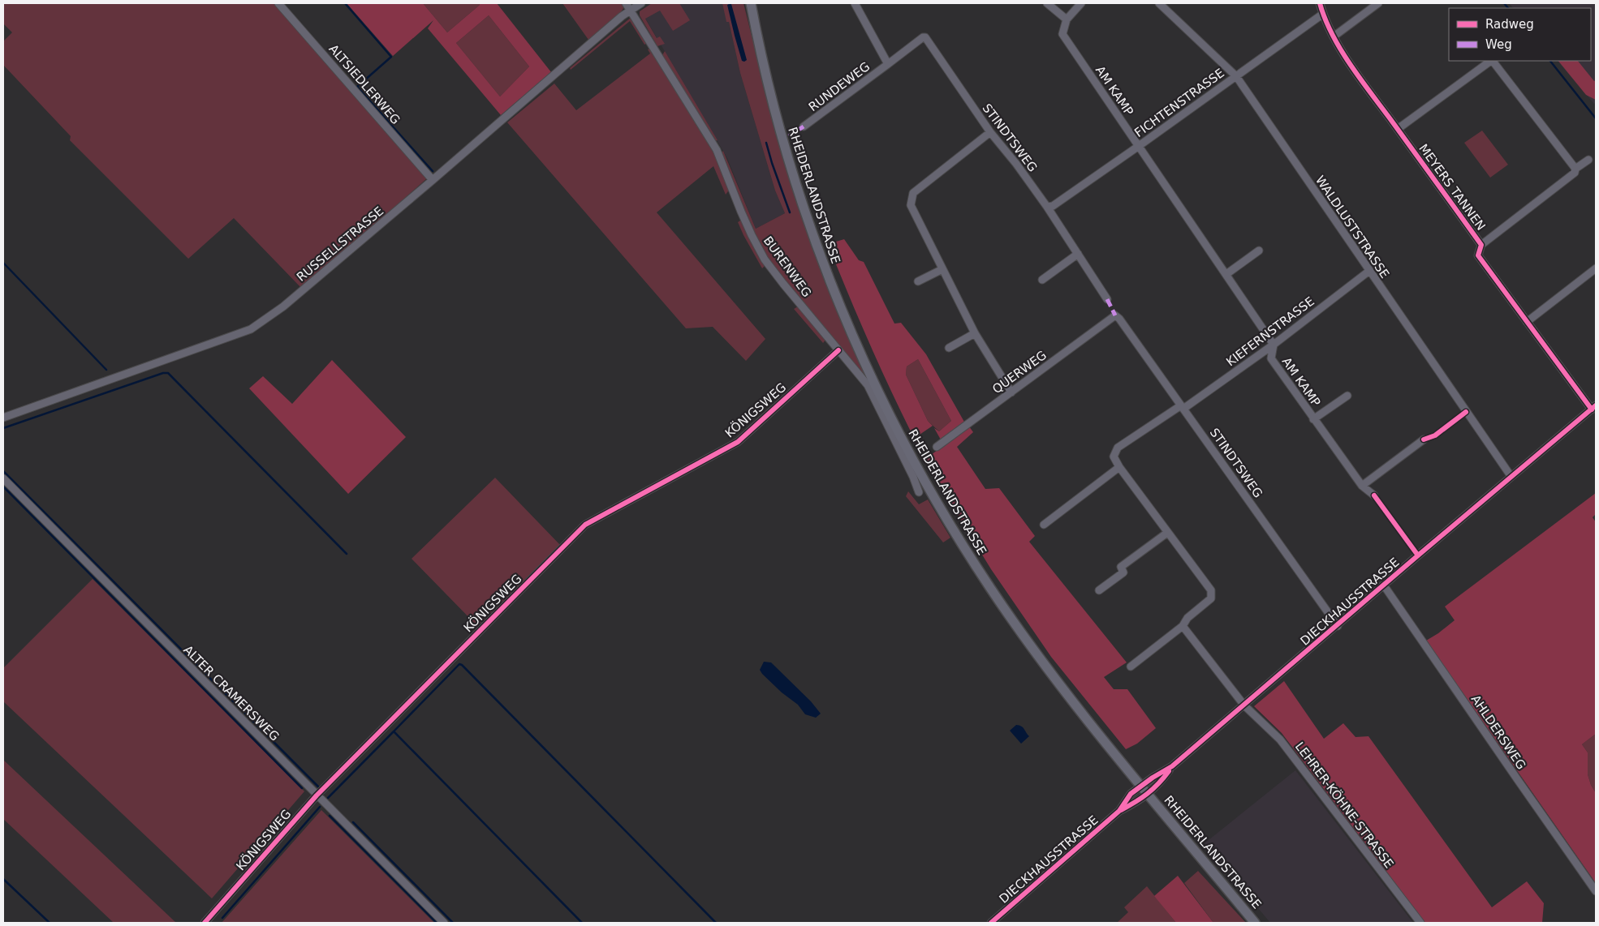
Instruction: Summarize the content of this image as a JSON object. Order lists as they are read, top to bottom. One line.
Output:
{"streets":{"main road":["RHEIDERLANDSTRASSE"],"street":["ALTSIEDLERWEG","RUNDEWEG","AM KAMP","FICHTENSTRASSE","STINDTSWEG","MEYERS TANNEN","WALDLUSTSTRASSE","RUSSELLSTRASSE","BURENWEG","KIEFERNSTRASSE","QUERWEG","KÖNIGSWEG","DIECKHAUSSTRASSE","ALTER CRAMERSWEG","AHLDERSWEG","LEHRER-KÖHNE-STRASSE"]},"crossings":[["ALTSIEDLERWEG","RUSSELLSTRASSE"],["RUNDEWEG","STINDTSWEG"],["AM KAMP","FICHTENSTRASSE"],["AM KAMP","KIEFERNSTRASSE"],["FICHTENSTRASSE","STINDTSWEG"],["FICHTENSTRASSE","MEYERS TANNEN"],["FICHTENSTRASSE","WALDLUSTSTRASSE"],["STINDTSWEG","KIEFERNSTRASSE"],["STINDTSWEG","QUERWEG"],["STINDTSWEG","DIECKHAUSSTRASSE"],["MEYERS TANNEN","DIECKHAUSSTRASSE"],["RHEIDERLANDSTRASSE","DIECKHAUSSTRASSE"],["WALDLUSTSTRASSE","KIEFERNSTRASSE"],["WALDLUSTSTRASSE","DIECKHAUSSTRASSE"],["RUSSELLSTRASSE","BURENWEG"],["BURENWEG","KÖNIGSWEG"],["KÖNIGSWEG","ALTER CRAMERSWEG"],["DIECKHAUSSTRASSE","AHLDERSWEG"],["DIECKHAUSSTRASSE","LEHRER-KÖHNE-STRASSE"]],"legend":["Radweg","Weg"]}
